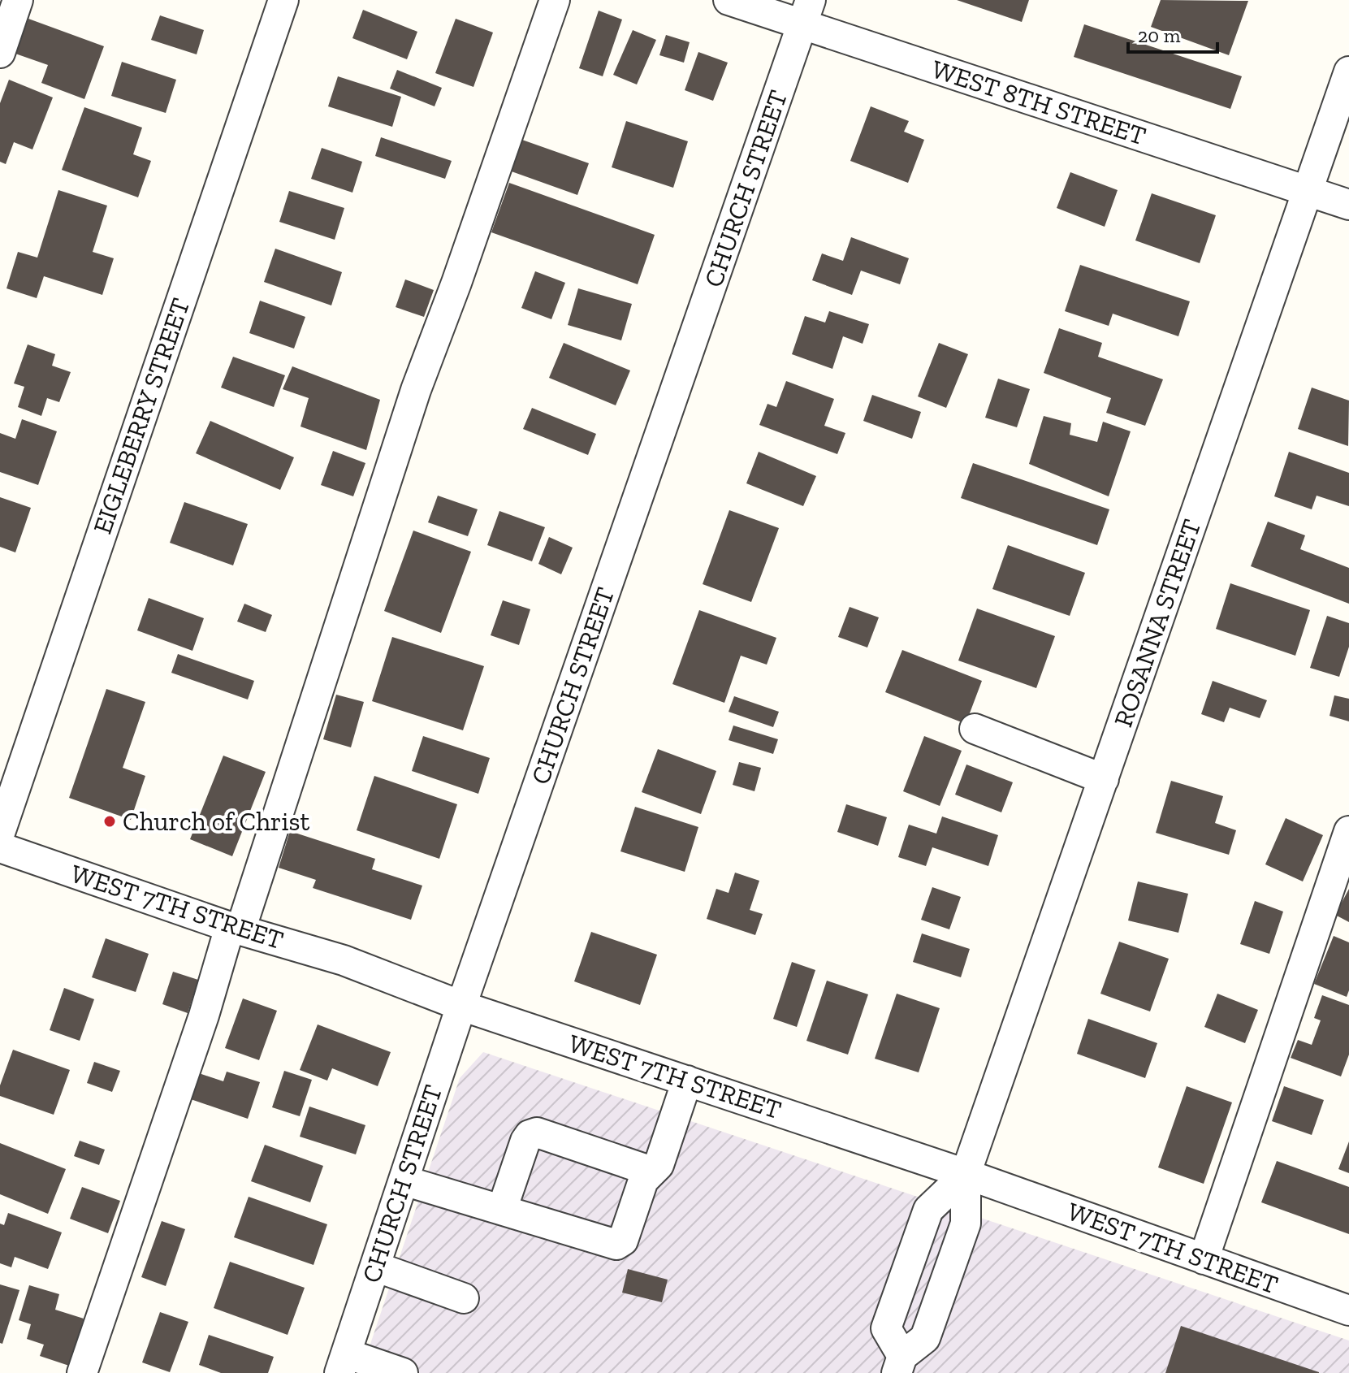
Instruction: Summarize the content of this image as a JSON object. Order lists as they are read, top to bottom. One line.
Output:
{"streets":{"street":["WEST 8TH STREET","CHURCH STREET","EIGLEBERRY STREET","ROSANNA STREET","WEST 7TH STREET"]},"crossings":[["WEST 8TH STREET","CHURCH STREET"],["WEST 8TH STREET","ROSANNA STREET"],["CHURCH STREET","WEST 7TH STREET"],["ROSANNA STREET","WEST 7TH STREET"]],"places":["Church of Christ"],"scale_bar":"20 m"}
